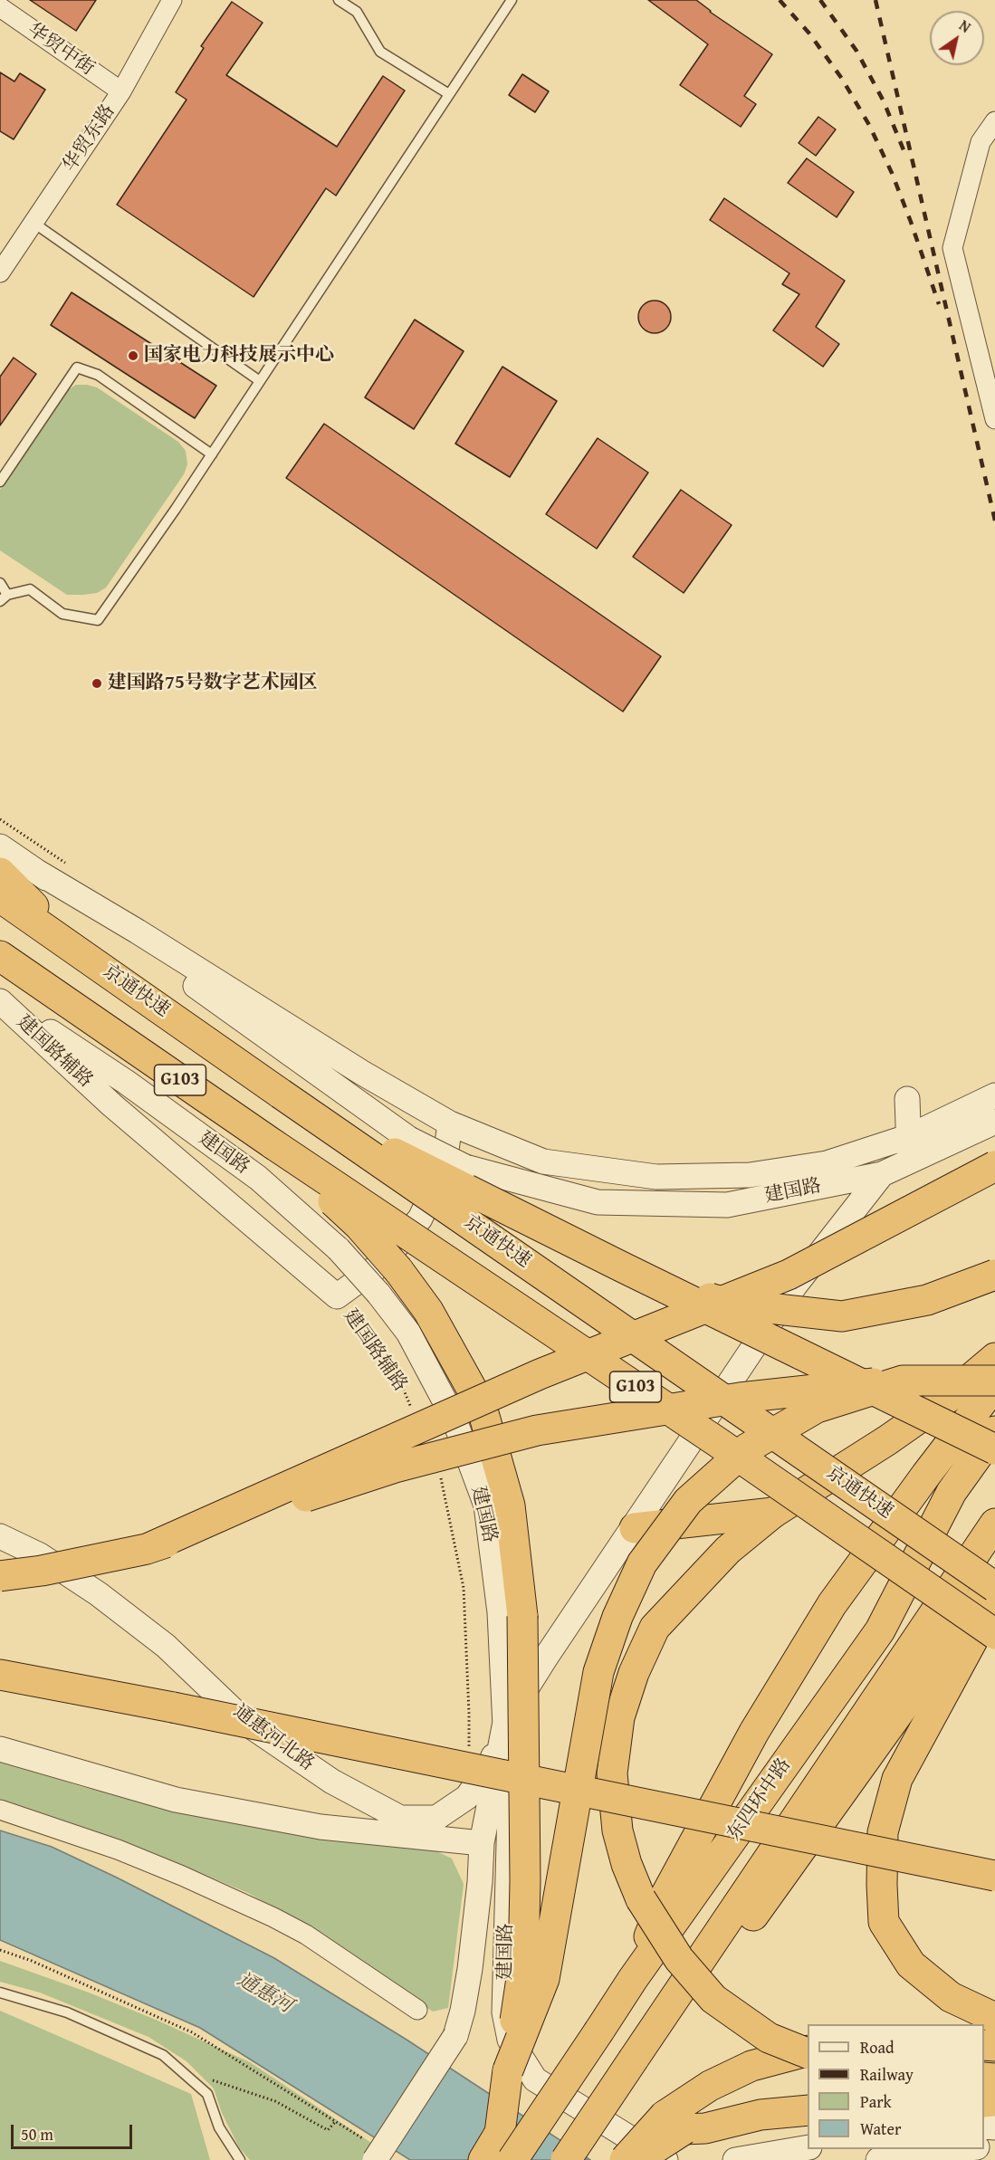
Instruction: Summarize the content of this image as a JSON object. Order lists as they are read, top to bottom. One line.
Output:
{"streets":{"highway":["京通快速","G103","东四环中路"],"street":["华贸中街","华贸东路","建国路辅路","建国路","通惠河北路"]},"crossings":[["华贸中街","华贸东路"],["建国路辅路","建国路"],["建国路","通惠河北路"]],"water":["通惠河"],"places":["国家电力科技展示中心","建国路75号数字艺术园区"],"legend":["Road","Railway","Park","Water"],"scale_bar":"50 m","north":"top right"}
